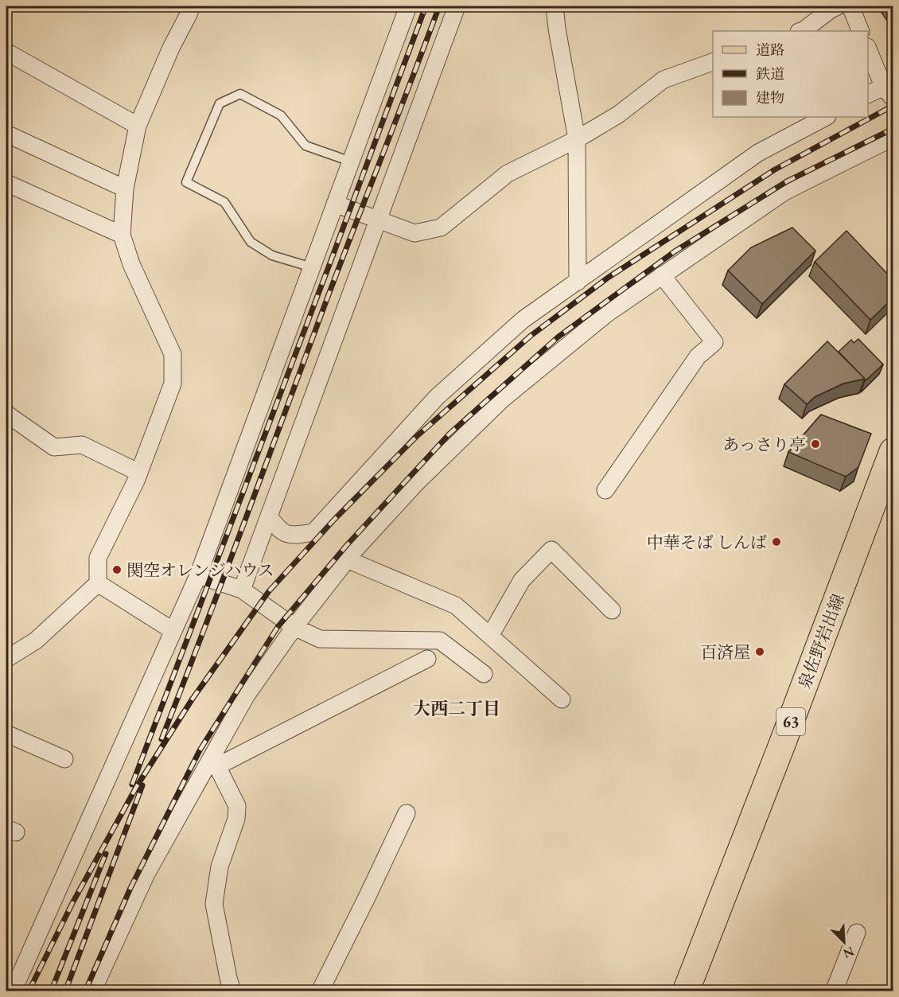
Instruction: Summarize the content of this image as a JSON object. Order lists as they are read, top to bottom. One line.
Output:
{"streets":{"main road":["泉佐野岩出線","63"]},"districts":["大西二丁目"],"places":["あっさり亭","中華そば しんば","関空オレンジハウス","百済屋"],"legend":["道路","鉄道","建物"],"north":"bottom right"}
